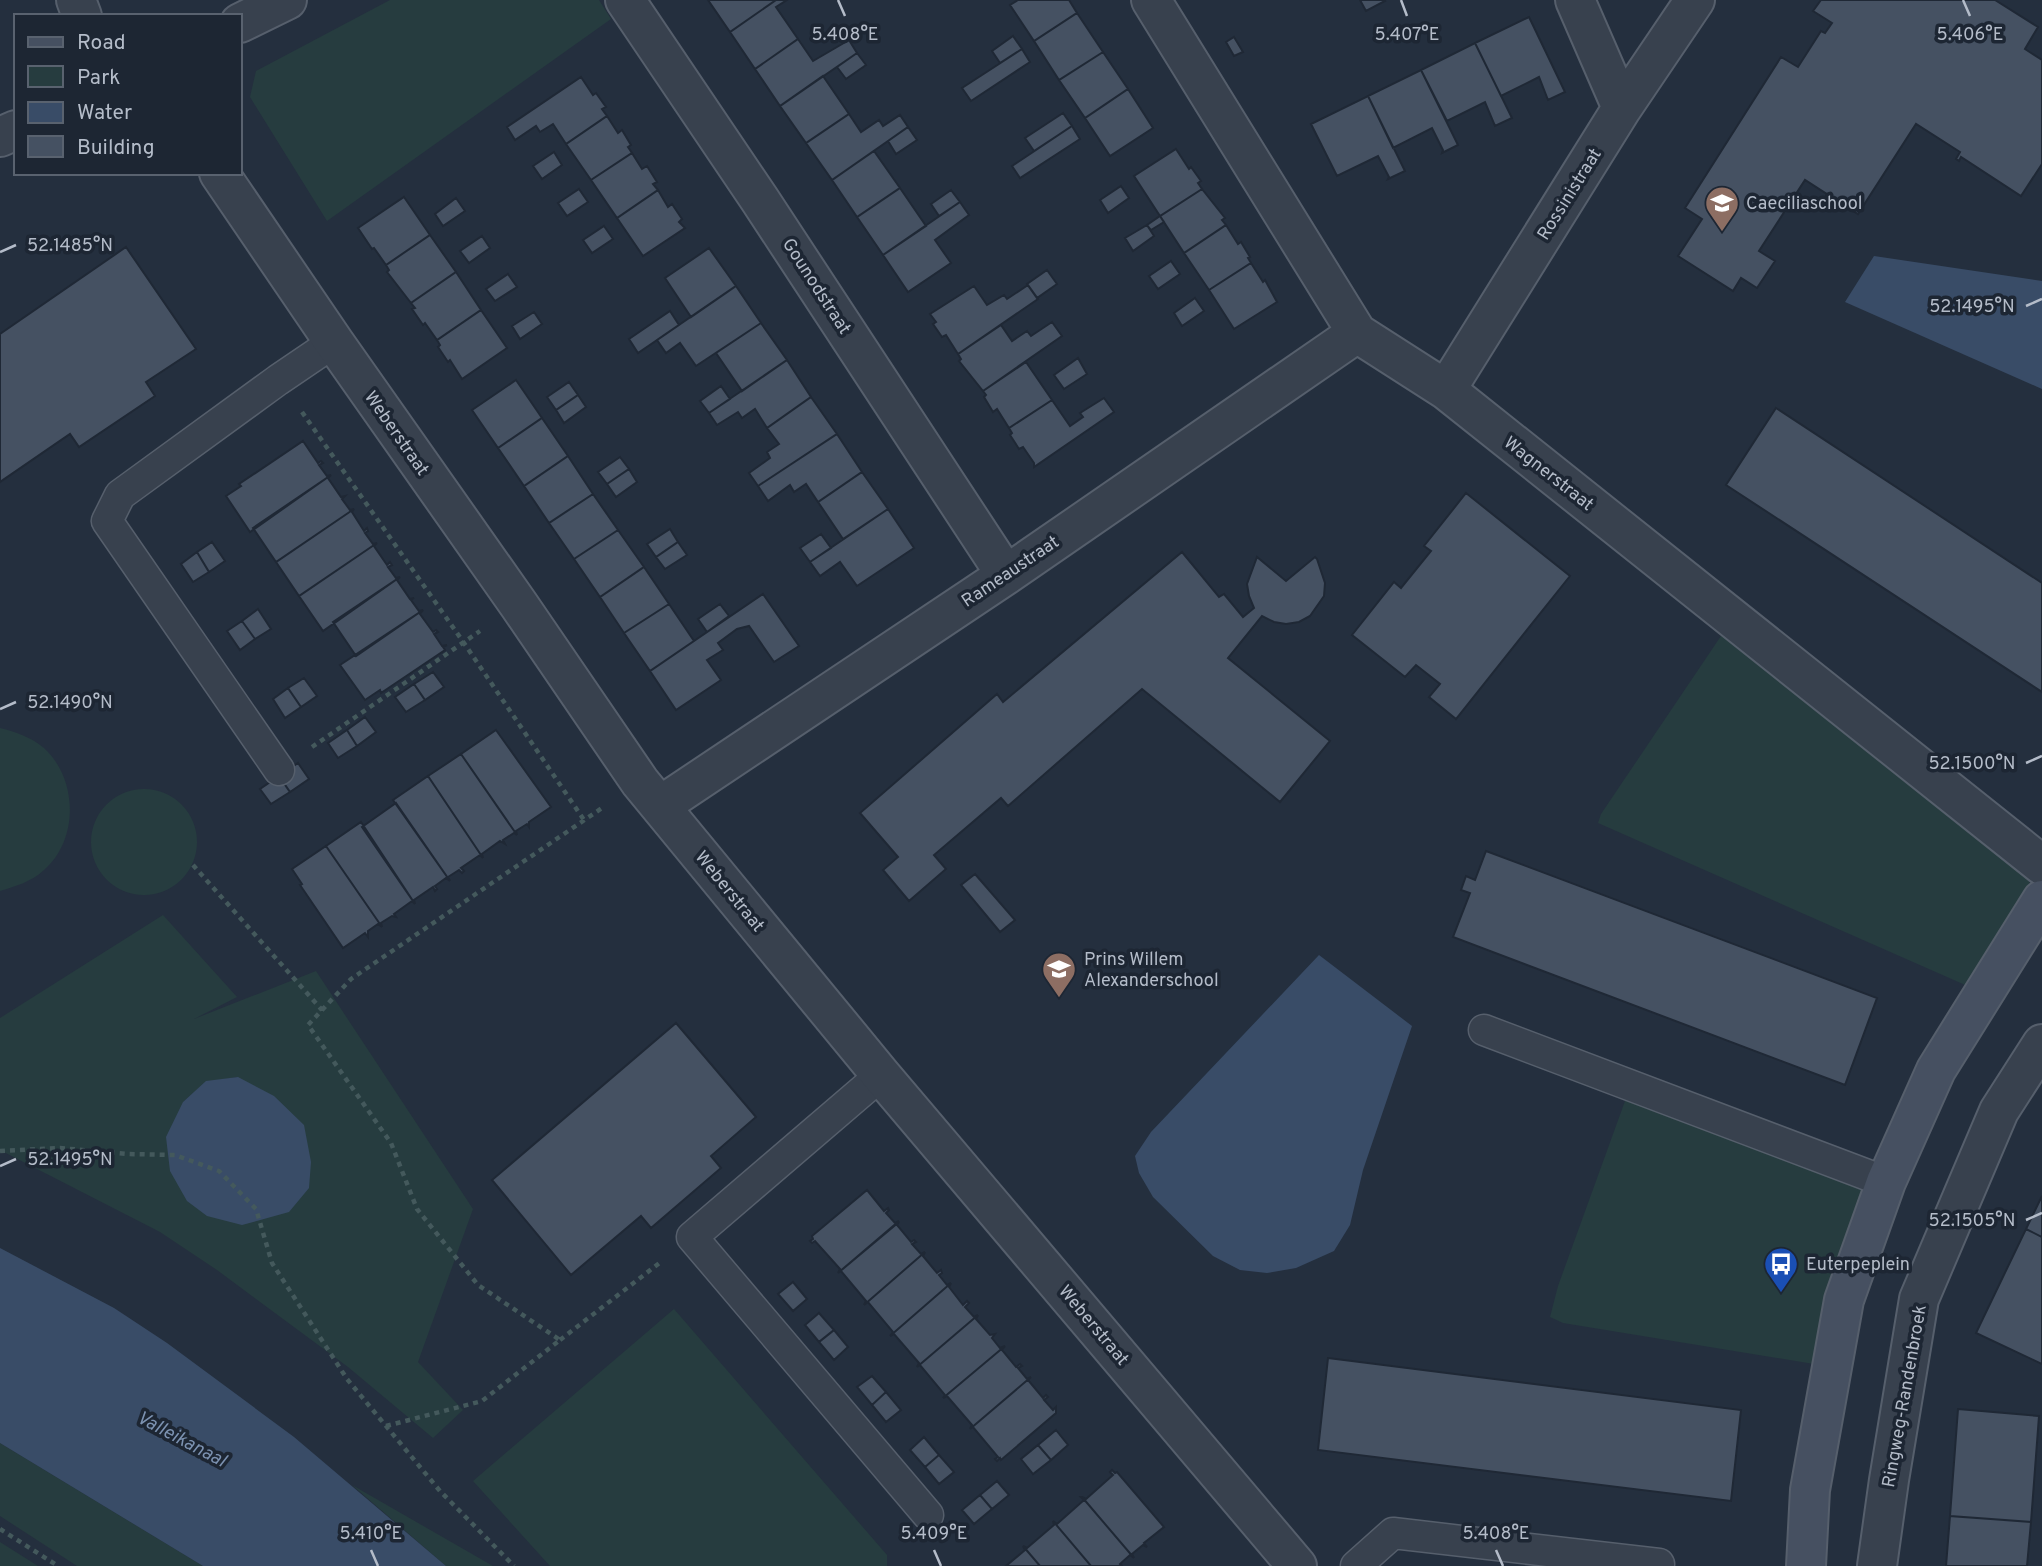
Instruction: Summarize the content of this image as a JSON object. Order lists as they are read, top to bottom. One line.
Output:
{"streets":{"street":["Rossinistraat","Gounodstraat","Weberstraat","Wagnerstraat","Rameaustraat","Ringweg-Randenbroek"]},"crossings":[["Rossinistraat","Wagnerstraat"],["Gounodstraat","Rameaustraat"],["Weberstraat","Rameaustraat"],["Wagnerstraat","Rameaustraat"]],"water":["Valleikanaal"],"places":{"school or university":["Caeciliaschool","Prins Willem Alexanderschool"],"bus stop":["Euterpeplein"]},"legend":["Road","Park","Water","Building"],"coordinates":["5.408°E","5.407°E","5.406°E","52.1485°N","52.1495°N","52.1490°N","52.1500°N","52.1505°N","5.410°E","5.409°E"]}
